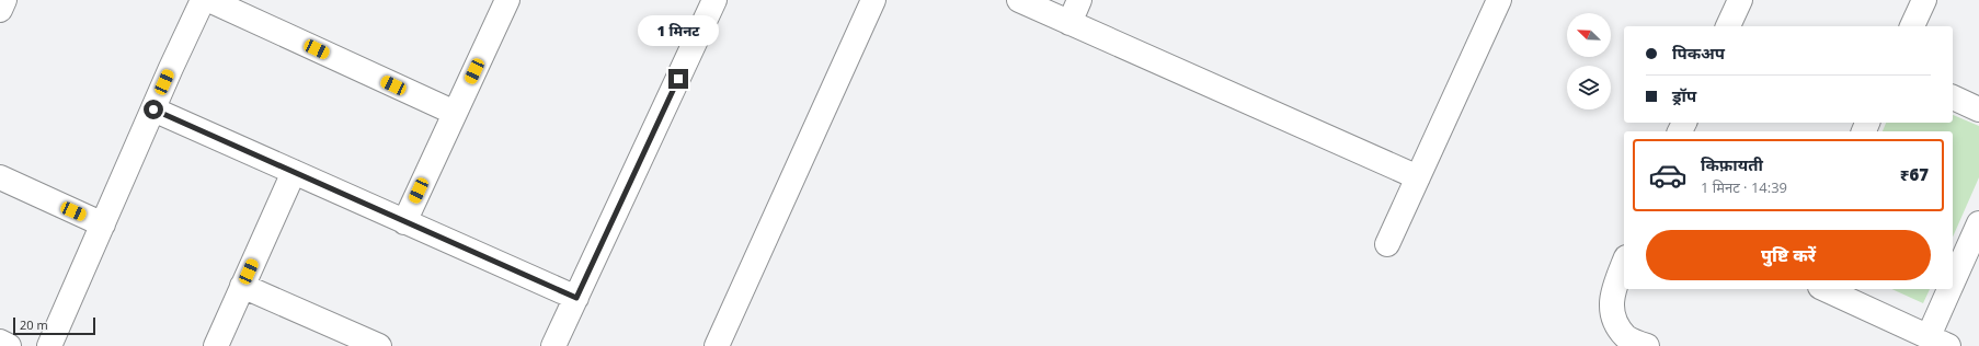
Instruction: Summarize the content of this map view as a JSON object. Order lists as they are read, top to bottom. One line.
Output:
{"scale_bar":"20 m","north":"top left","page":{"bubble":"1 मिनट","banner":["पिकअप","ड्रॉप"],"list":[{"name":"किफ़ायती","note":"1 मिनट · 14:39","value":"₹67"}],"buttons":"पुष्टि करें","scale":"20 m"}}
